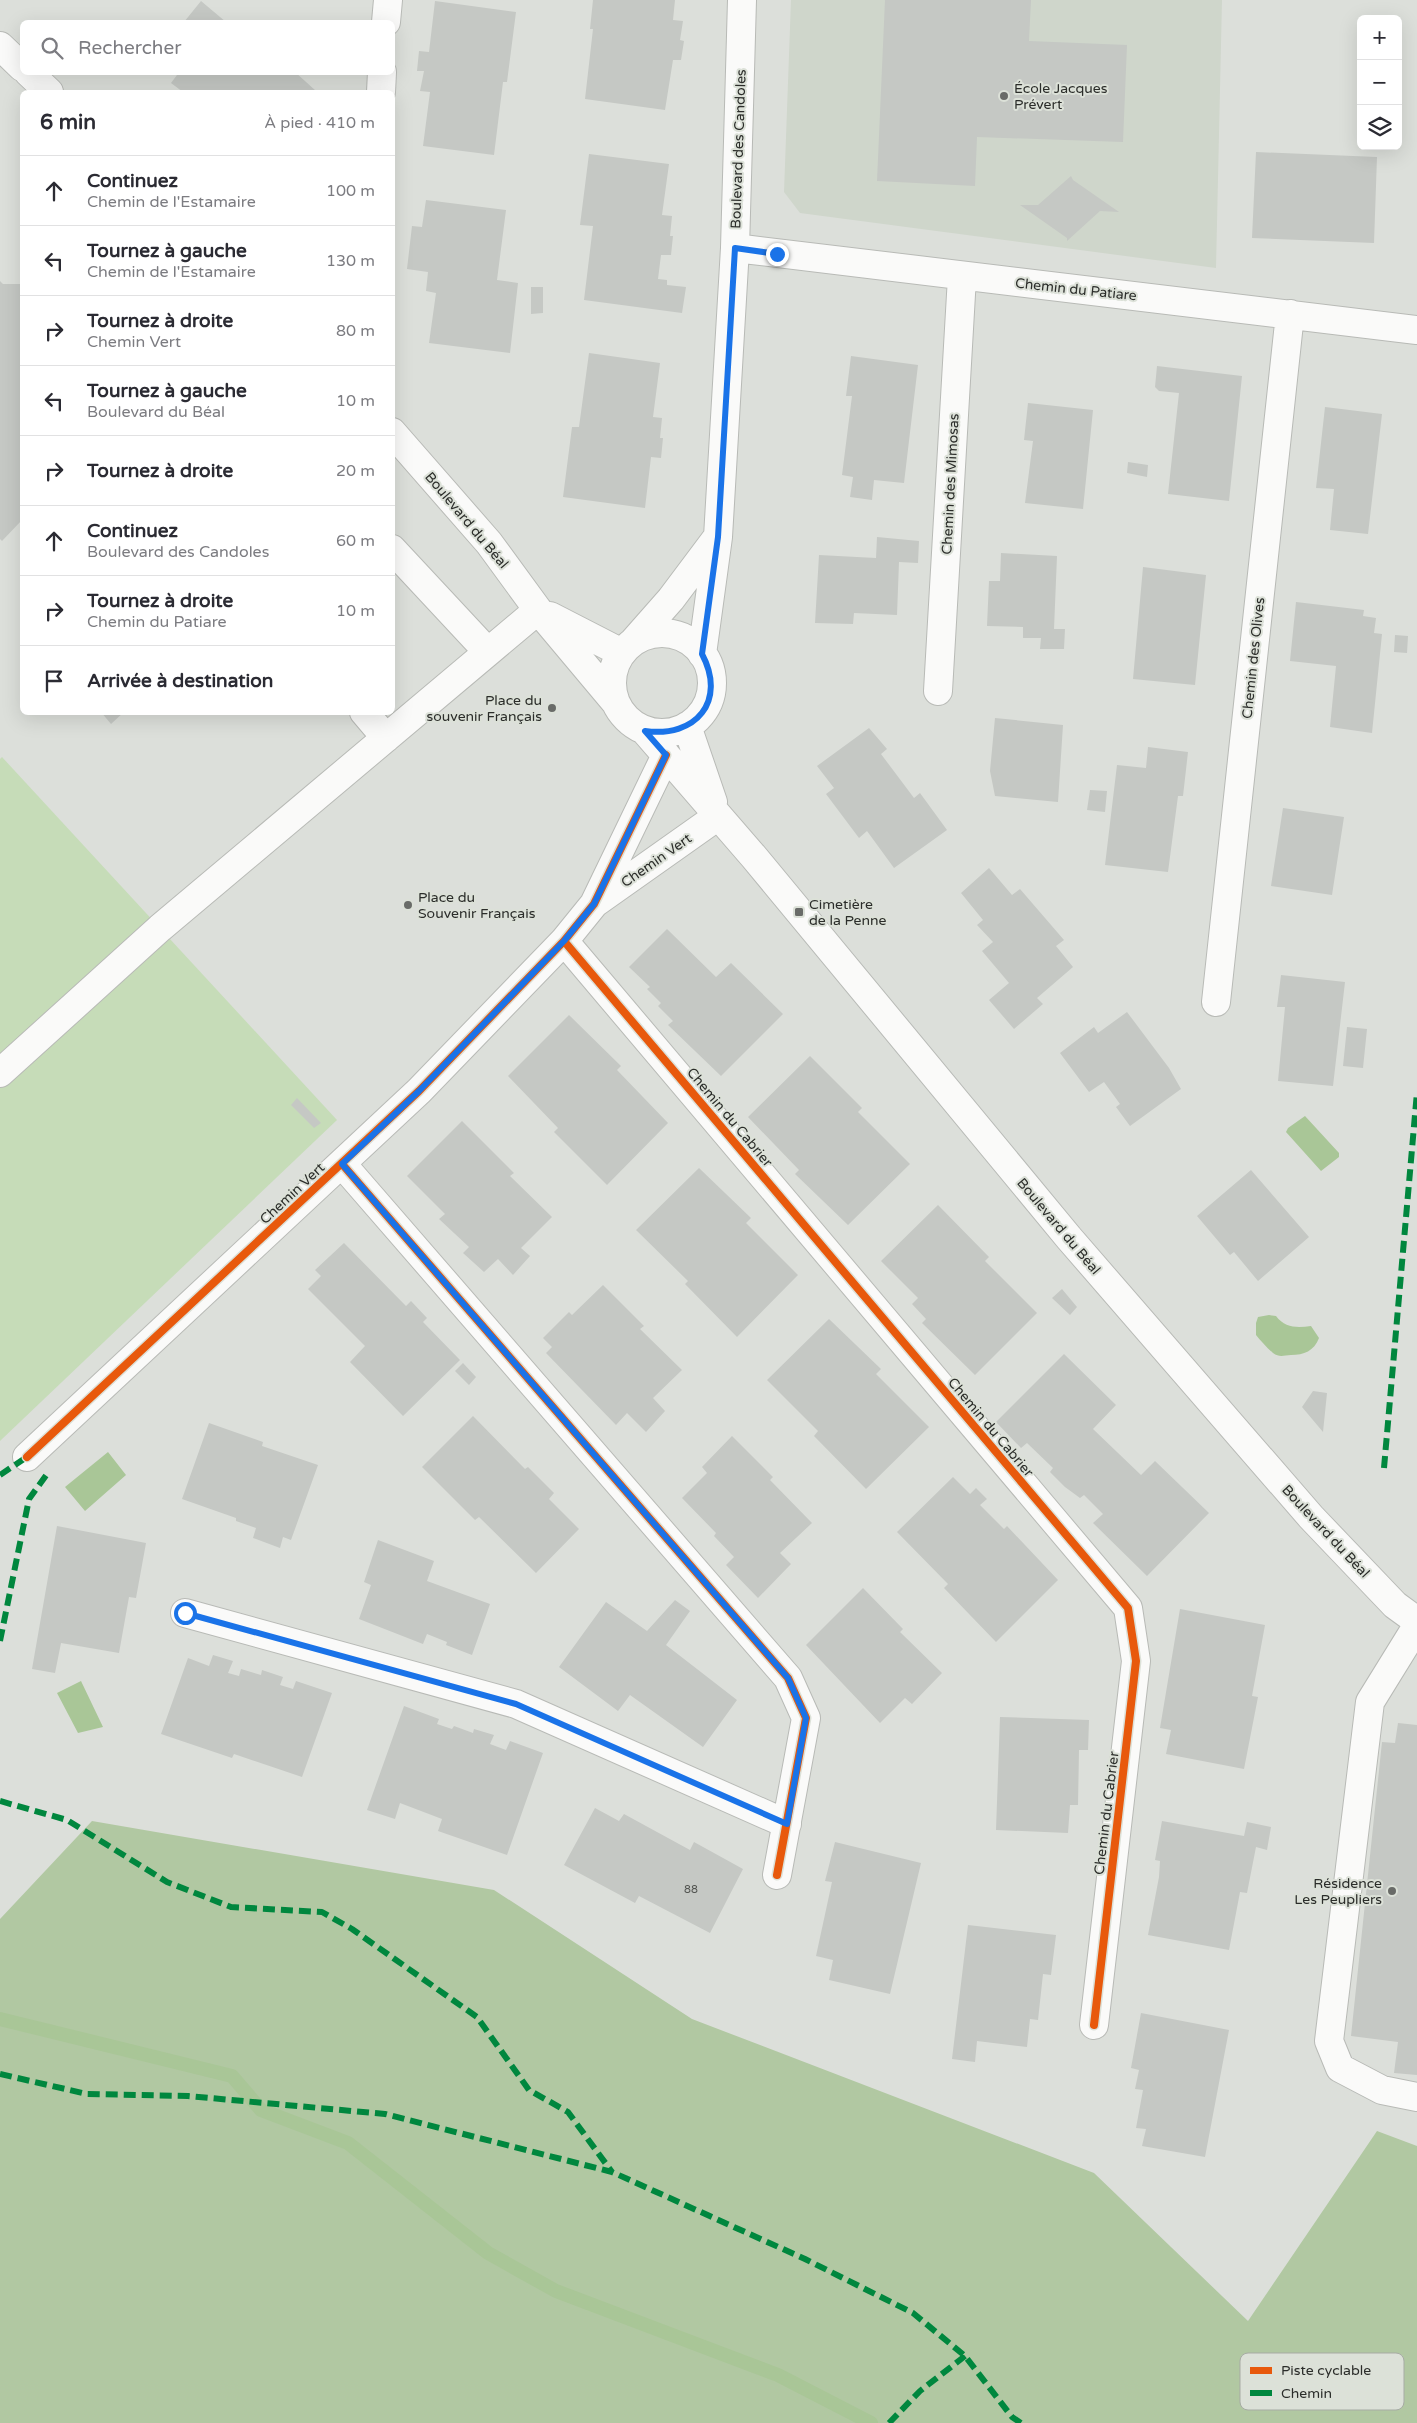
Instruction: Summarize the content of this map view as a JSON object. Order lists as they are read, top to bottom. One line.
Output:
{"streets":{"street":["Boulevard des Candoles","Chemin du Patiare","Chemin des Mimosas","Boulevard du Béal","Chemin des Olives","Chemin Vert","Chemin du Cabrier"]},"crossings":[["Boulevard des Candoles","Chemin du Patiare"],["Boulevard des Candoles","Boulevard du Béal"],["Chemin du Patiare","Chemin des Mimosas"],["Chemin du Patiare","Chemin des Olives"],["Boulevard du Béal","Chemin Vert"],["Chemin Vert","Chemin du Cabrier"]],"places":{"other":["École Jacques Prévert","Place du souvenir Français","Place du Souvenir Français","Résidence Les Peupliers"],"transit":["Cimetière de la Penne"]},"house_numbers":["88"],"legend":["Piste cyclable","Chemin"],"page":{"map_buttons":["+","−"],"search":"Rechercher","heading":["6 min","À pied · 410 m"],"list":[["Continuez","Chemin de l'Estamaire","100 m"],["Tournez à gauche","Chemin de l'Estamaire","130 m"],["Tournez à droite","Chemin Vert","80 m"],["Tournez à gauche","Boulevard du Béal","10 m"],["Tournez à droite","20 m"],["Continuez","Boulevard des Candoles","60 m"],["Tournez à droite","Chemin du Patiare","10 m"],"Arrivée à destination"]}}
